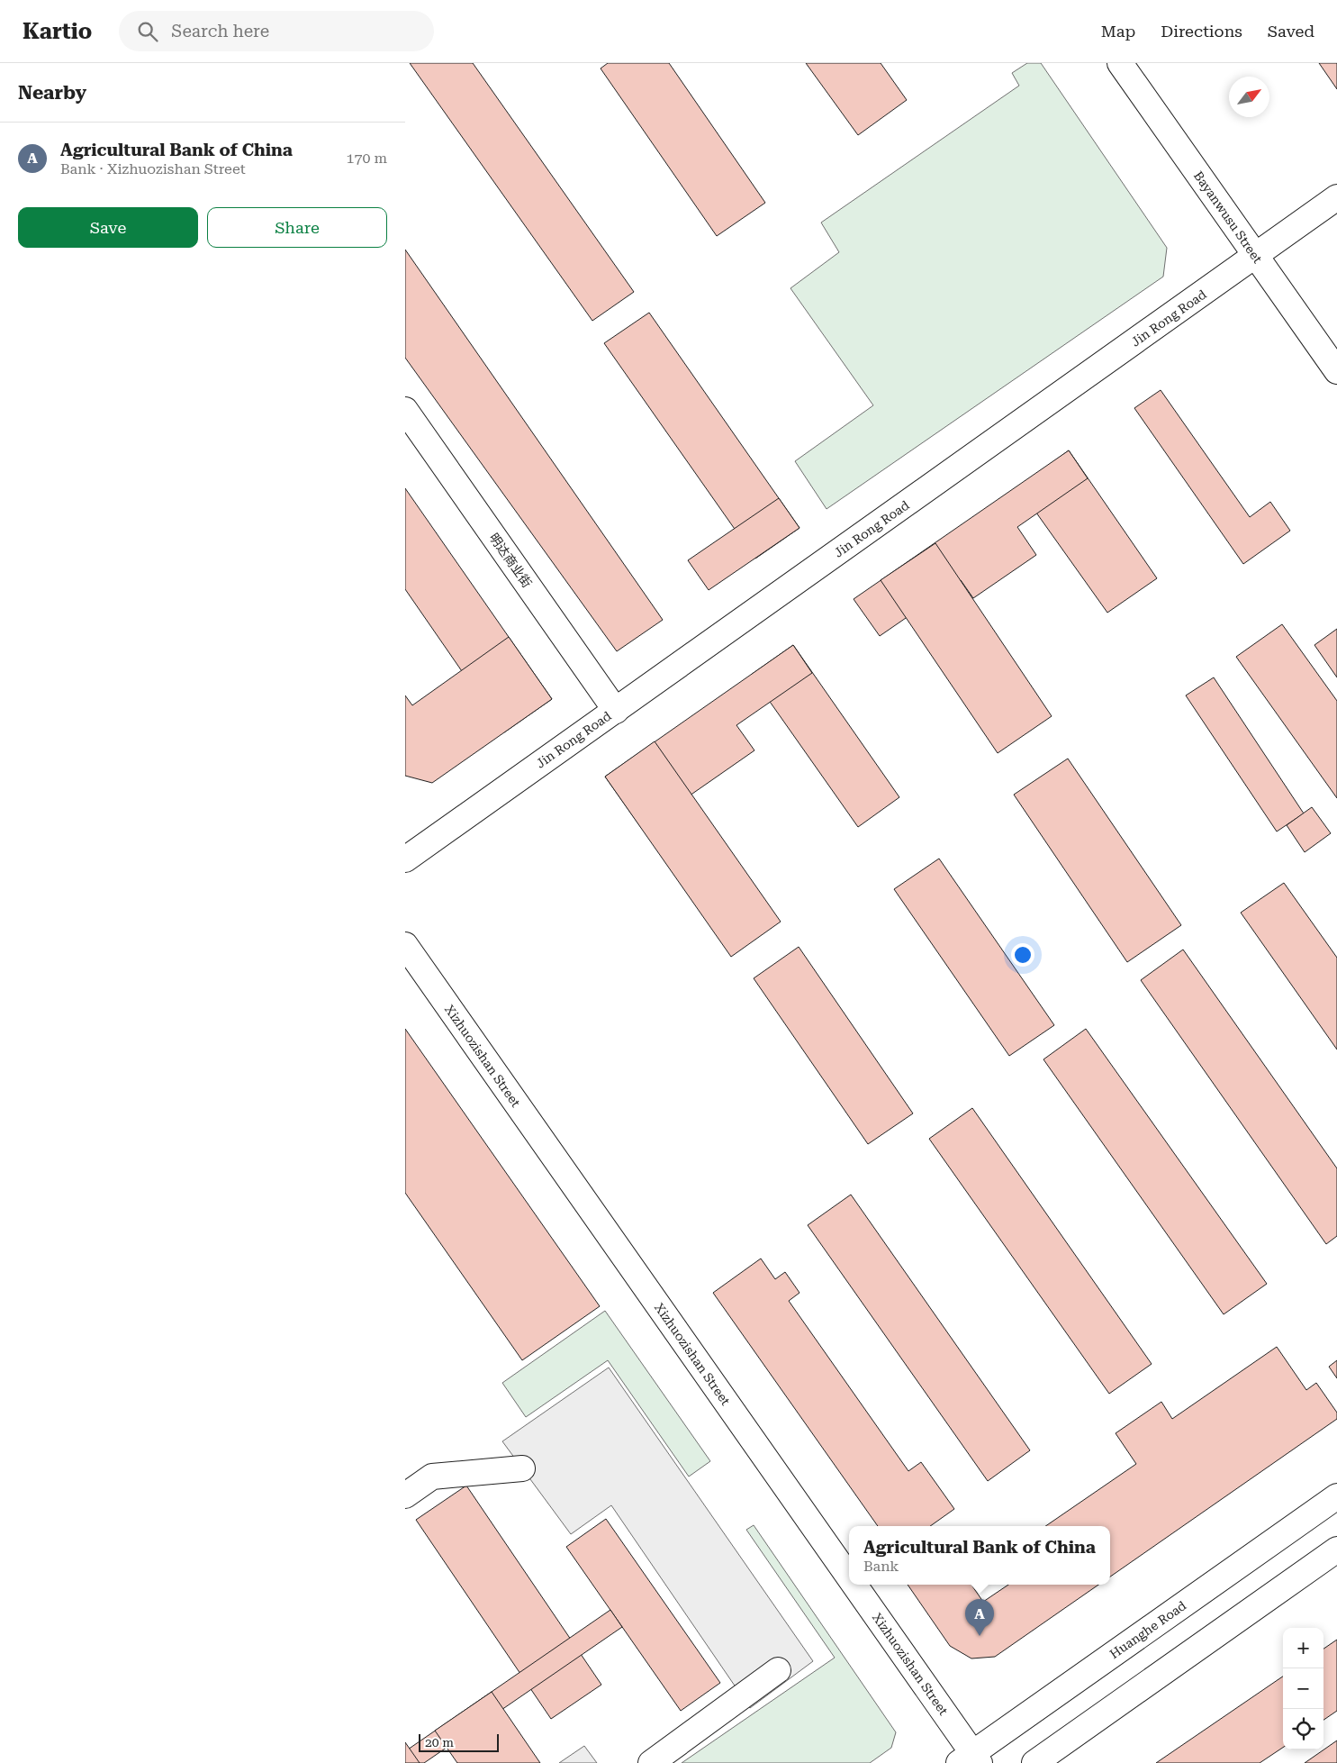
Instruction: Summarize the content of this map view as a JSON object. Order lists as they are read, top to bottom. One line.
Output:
{"streets":{"street":["Bayanwusu Street","Jin Rong Road","明达商业街","Xizhuozishan Street","Huanghe Road"]},"crossings":[["Bayanwusu Street","Jin Rong Road"],["Jin Rong Road","明达商业街"],["Xizhuozishan Street","Huanghe Road"]],"scale_bar":"20 m","north":"top right","page":{"header":"Kartio","search":"Search here","nav":["Map","Directions","Saved"],"heading":"Nearby","list":[{"mark":"A","name":"Agricultural Bank of China","note":"Bank · Xizhuozishan Street","value":"170 m"}],"buttons":["Save","Share"],"popup":["Agricultural Bank of China","Bank"],"pins":"A","map_buttons":["+","−"],"scale":"20 m"}}
